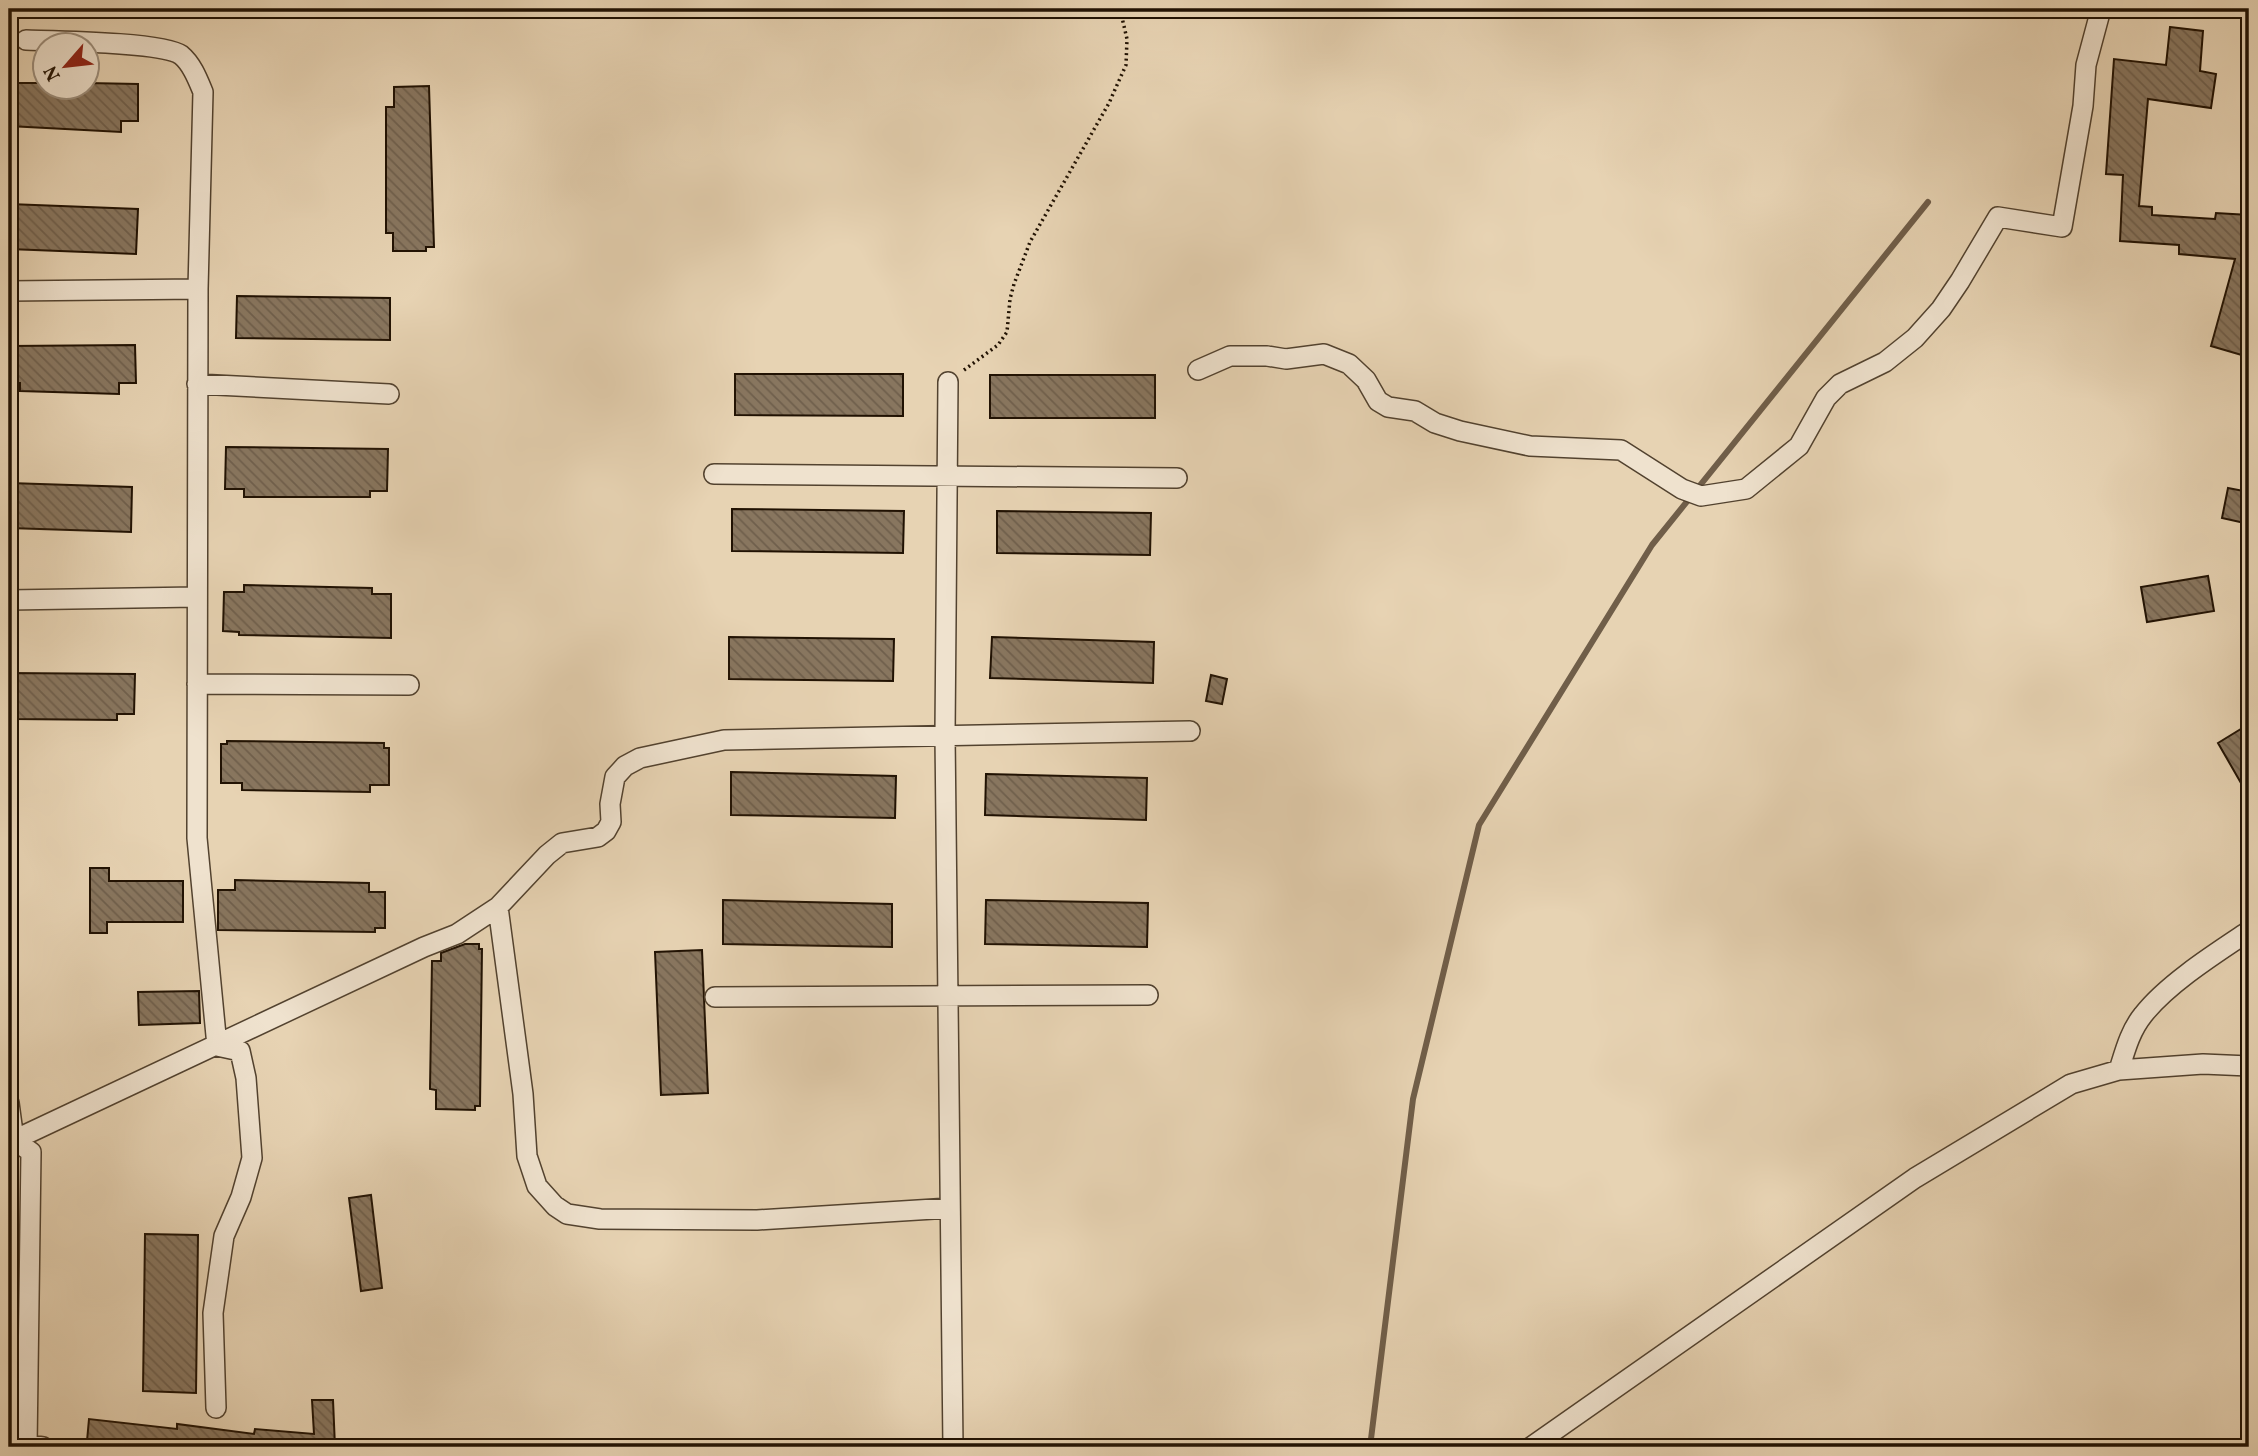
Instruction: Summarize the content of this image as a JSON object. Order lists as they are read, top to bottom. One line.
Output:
{"north":"bottom left"}
